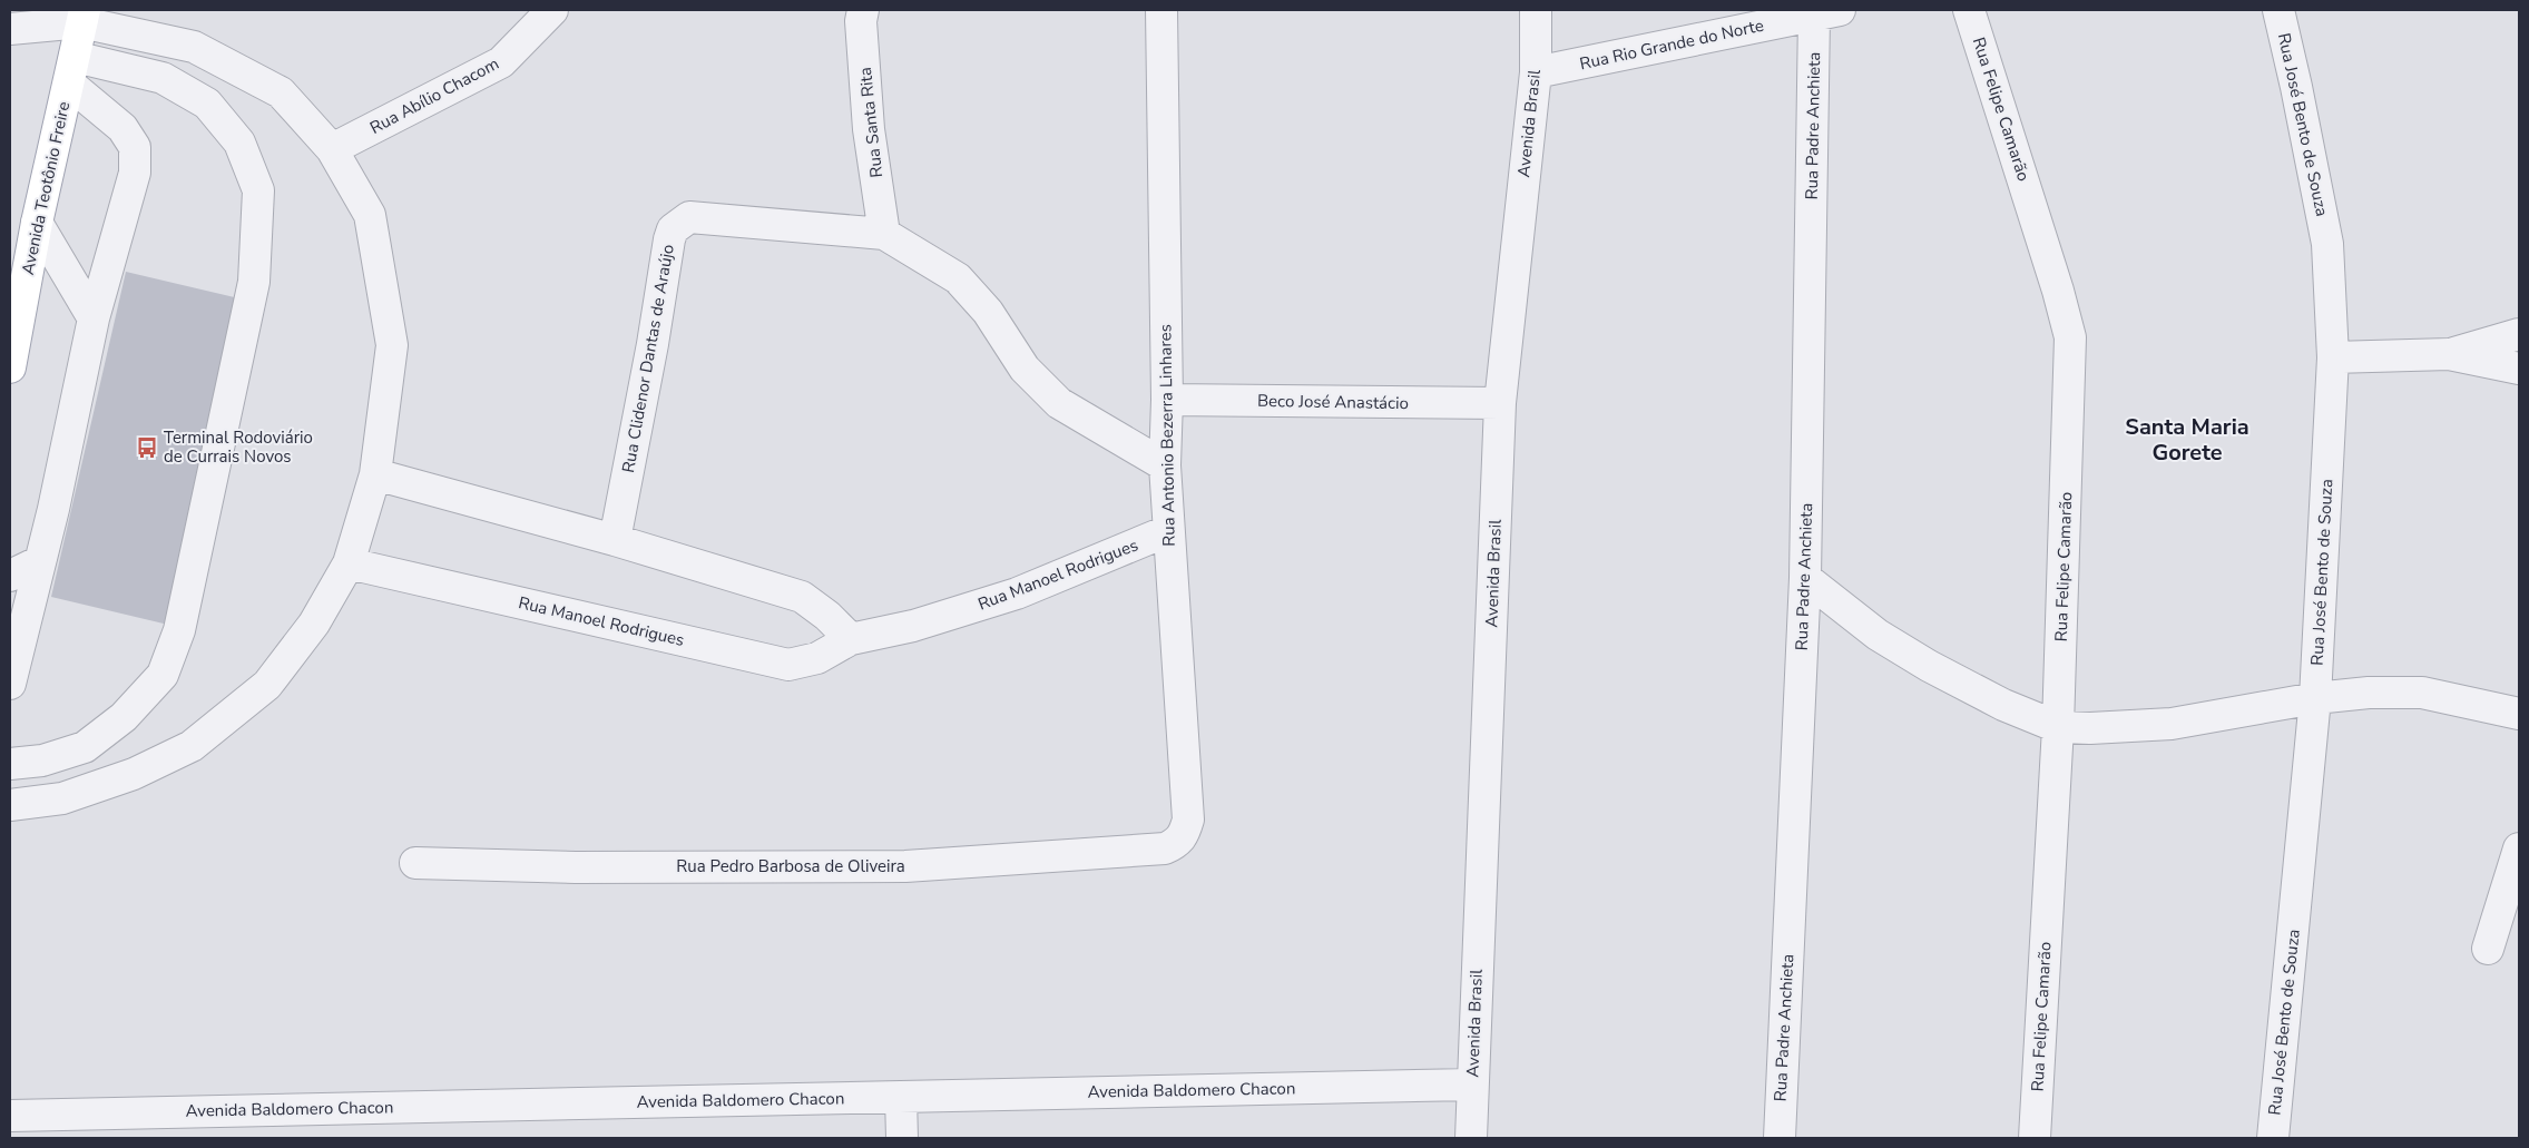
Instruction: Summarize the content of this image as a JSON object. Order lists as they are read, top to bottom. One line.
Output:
{"streets":{"main road":["Avenida Teotônio Freire"],"street":["Rua Rio Grande do Norte","Rua Abílio Chacom","Rua Felipe Camarão","Rua Santa Rita","Avenida Brasil","Rua José Bento de Souza","Rua Padre Anchieta","Rua Clidenor Dantas de Araújo","Beco José Anastácio","Rua Antonio Bezerra Linhares","Rua Manoel Rodrigues","Rua Pedro Barbosa de Oliveira","Avenida Baldomero Chacon"]},"crossings":[["Rua Rio Grande do Norte","Avenida Brasil"],["Rua Rio Grande do Norte","Rua Padre Anchieta"],["Rua Santa Rita","Rua Clidenor Dantas de Araújo"],["Avenida Brasil","Beco José Anastácio"],["Avenida Brasil","Avenida Baldomero Chacon"],["Rua Clidenor Dantas de Araújo","Rua Antonio Bezerra Linhares"],["Beco José Anastácio","Rua Antonio Bezerra Linhares"],["Rua Antonio Bezerra Linhares","Rua Manoel Rodrigues"],["Rua Antonio Bezerra Linhares","Rua Pedro Barbosa de Oliveira"]],"districts":["Santa Maria Gorete"],"places":{"bus stop":["Terminal Rodoviário de Currais Novos"]}}
